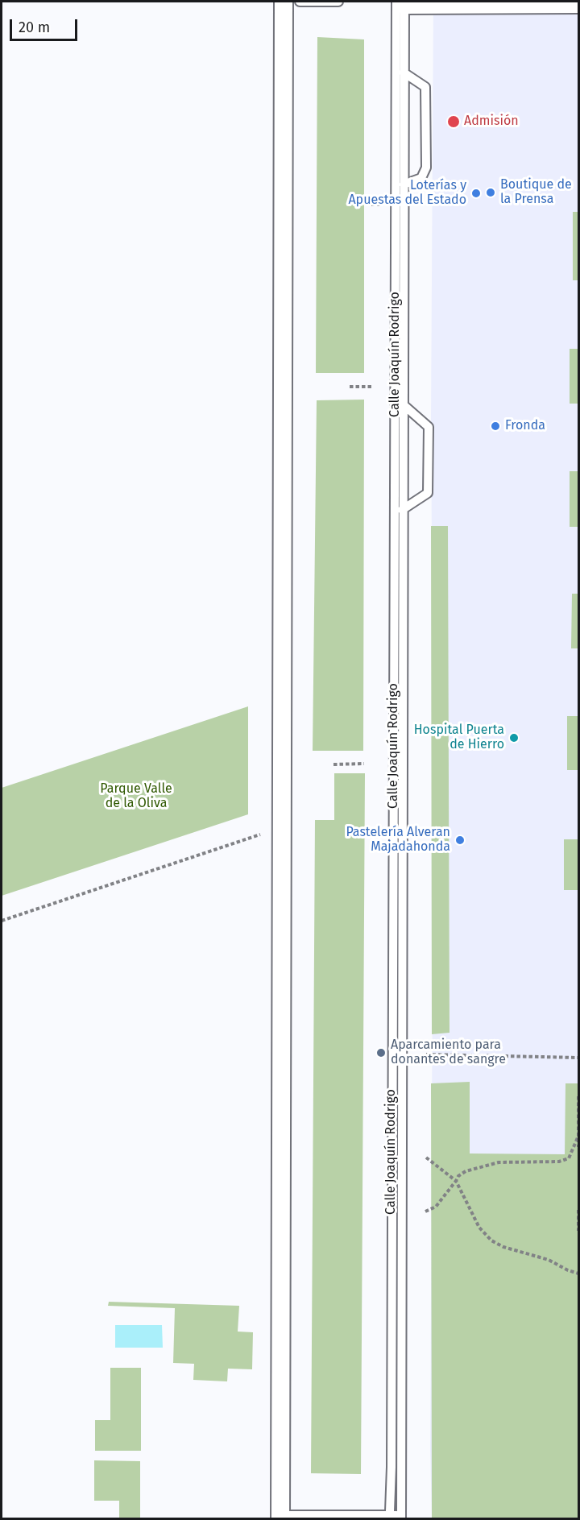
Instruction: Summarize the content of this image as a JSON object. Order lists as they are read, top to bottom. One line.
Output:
{"streets":{"lane":["Calle Joaquín Rodrigo"]},"parks":["Parque Valle de la Oliva"],"places":["Admisión","Boutique de la Prensa","Loterías y Apuestas del Estado","Fronda","Hospital Puerta de Hierro","Pastelería Alveran Majadahonda","Aparcamiento para donantes de sangre"],"scale_bar":"20 m"}
